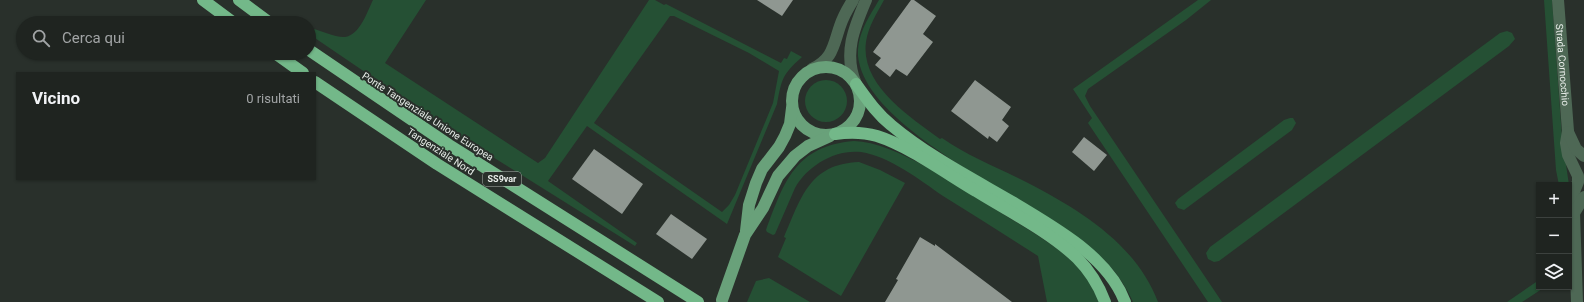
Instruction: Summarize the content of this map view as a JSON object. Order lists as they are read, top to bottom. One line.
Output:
{"streets":{"highway":["Ponte Tangenziale Unione Europea","Tangenziale Nord","SS9var"],"street":["Strada Cornocchio"]},"page":{"search":"Cerca qui","heading":["Vicino","0 risultati"],"map_buttons":["+","−"]}}
